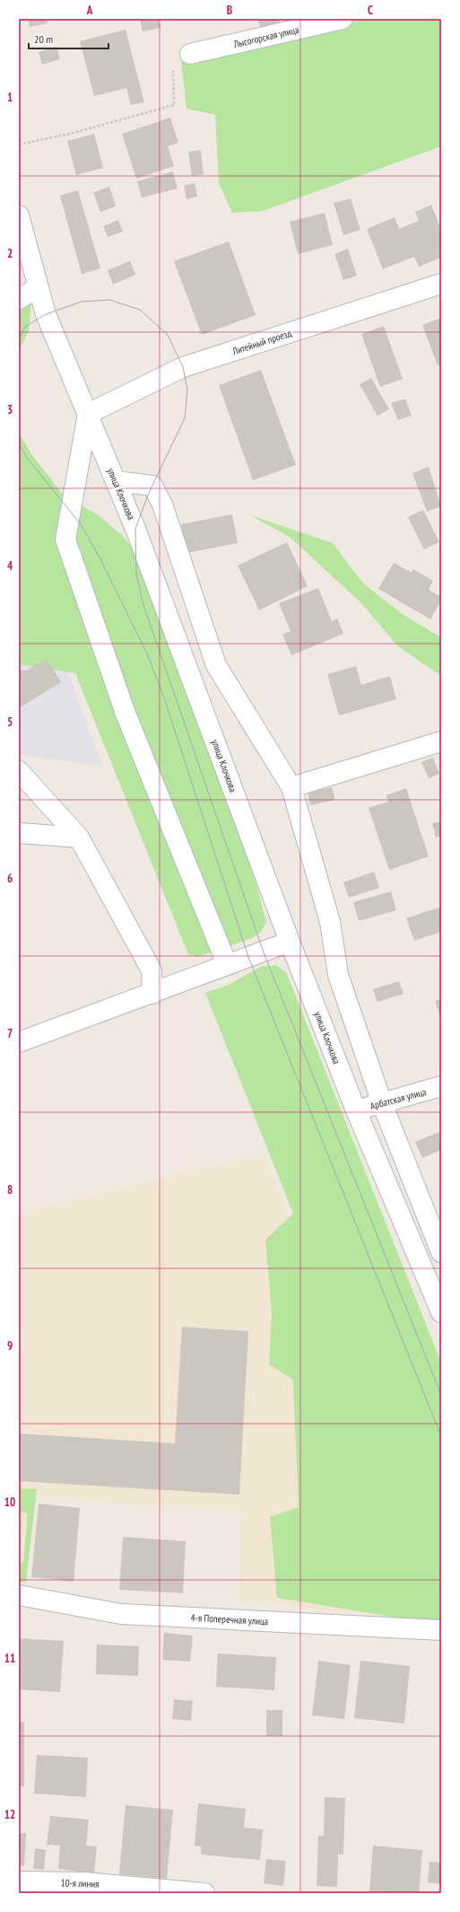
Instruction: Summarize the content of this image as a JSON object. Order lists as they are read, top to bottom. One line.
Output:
{"streets":{"street":["Лысогорская улица","Литейный проезд","улица Клочкова","Арбатская улица","4-я Поперечная улица","10-я линия"]},"crossings":[["Литейный проезд","улица Клочкова"],["улица Клочкова","Арбатская улица"]],"scale_bar":"20 m","grid":{"columns":["A","B","C"],"rows":["1","2","3","4","5","6","7","8","9","10","11","12"]}}
